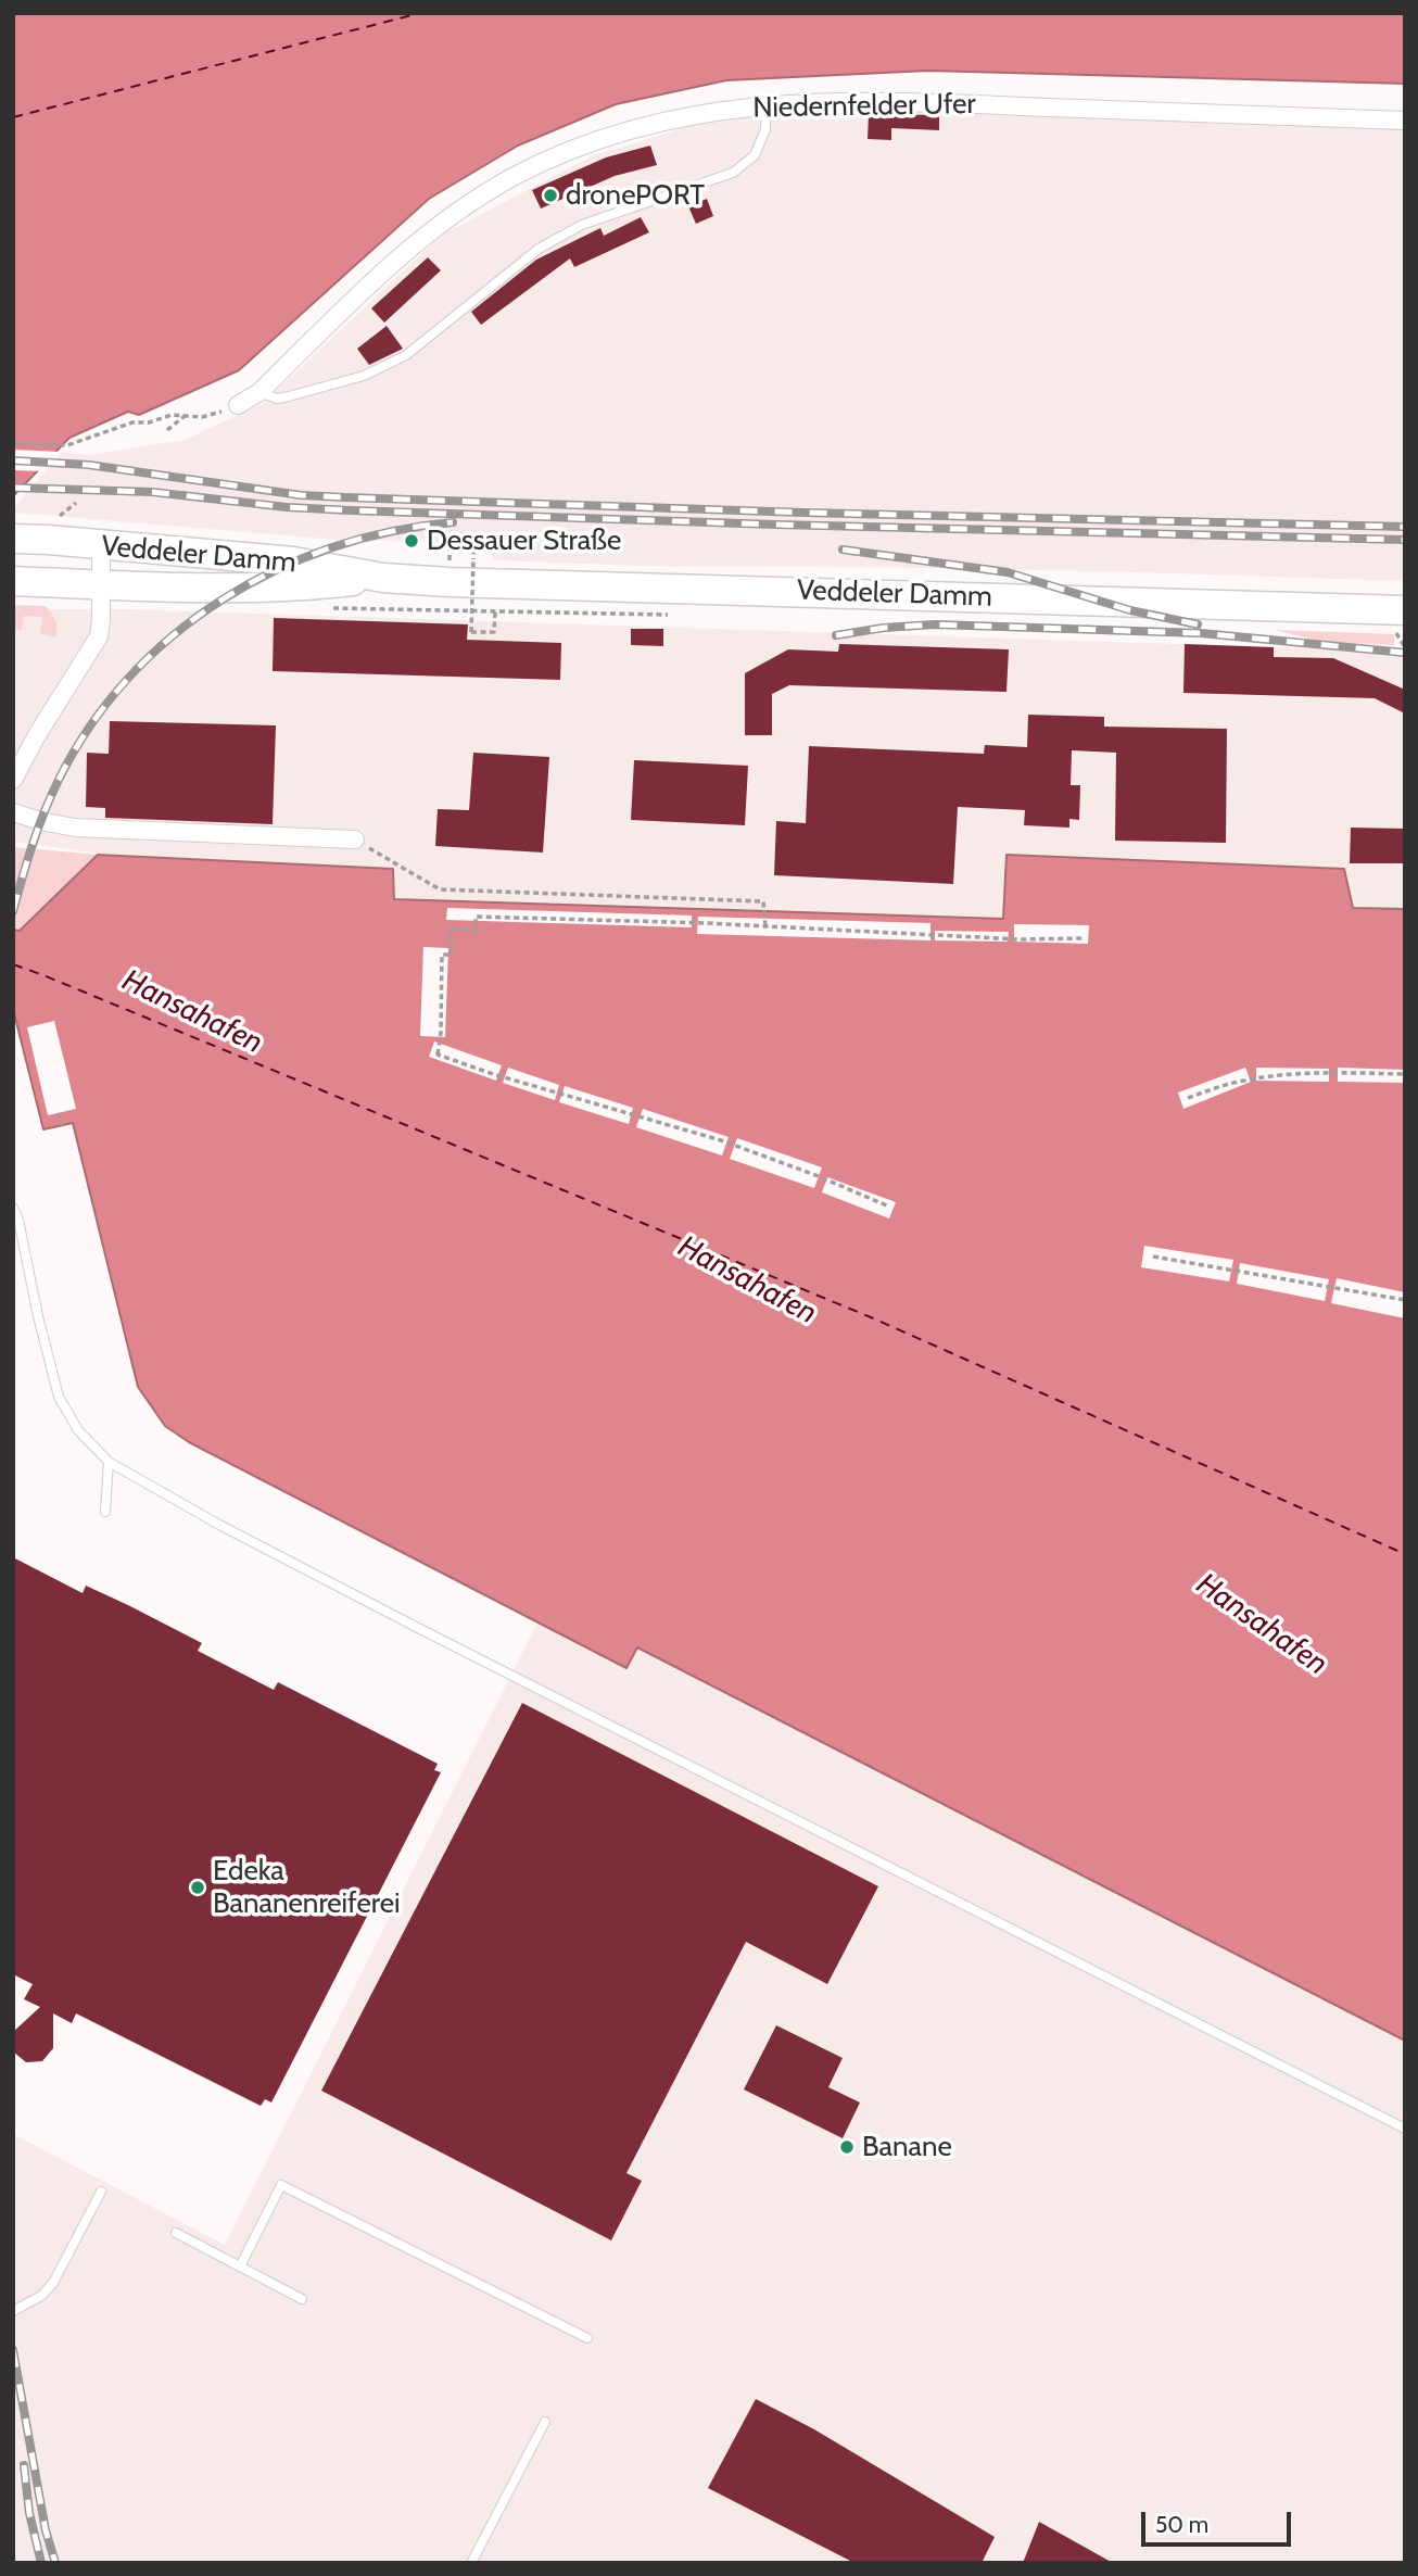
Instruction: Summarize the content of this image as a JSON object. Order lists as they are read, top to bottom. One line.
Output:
{"streets":{"main road":["Veddeler Damm"],"street":["Niedernfelder Ufer"]},"water":["Hansahafen"],"places":["dronePORT","Dessauer Straße","Edeka Bananenreiferei","Banane"],"scale_bar":"50 m"}
